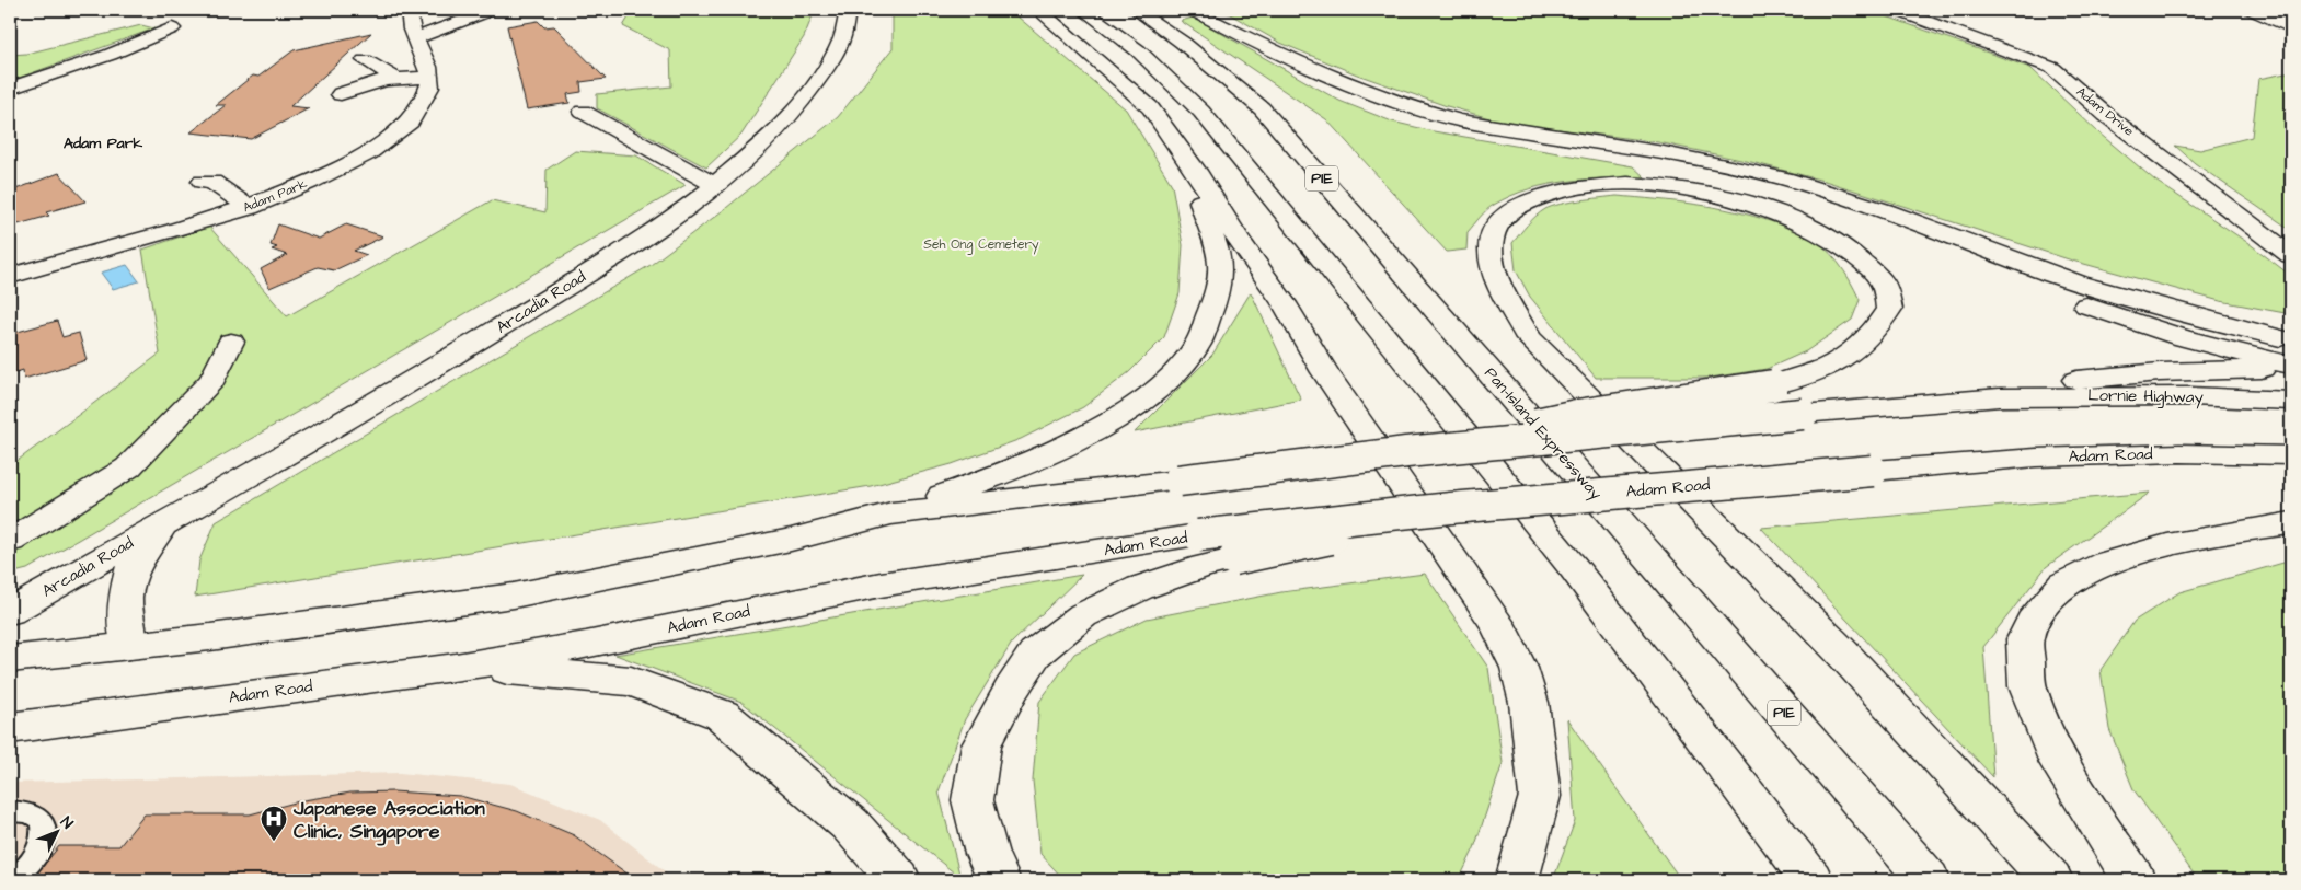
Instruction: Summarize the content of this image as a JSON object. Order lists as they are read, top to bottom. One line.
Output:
{"streets":{"main road":["Adam Drive","PIE","Adam Park","Arcadia Road","Lornie Highway","Pan-Island Expressway","Adam Road"]},"districts":["Adam Park"],"parks":["Seh Ong Cemetery"],"places":{"hospital":["Japanese Association Clinic, Singapore"]},"north":"top right"}
